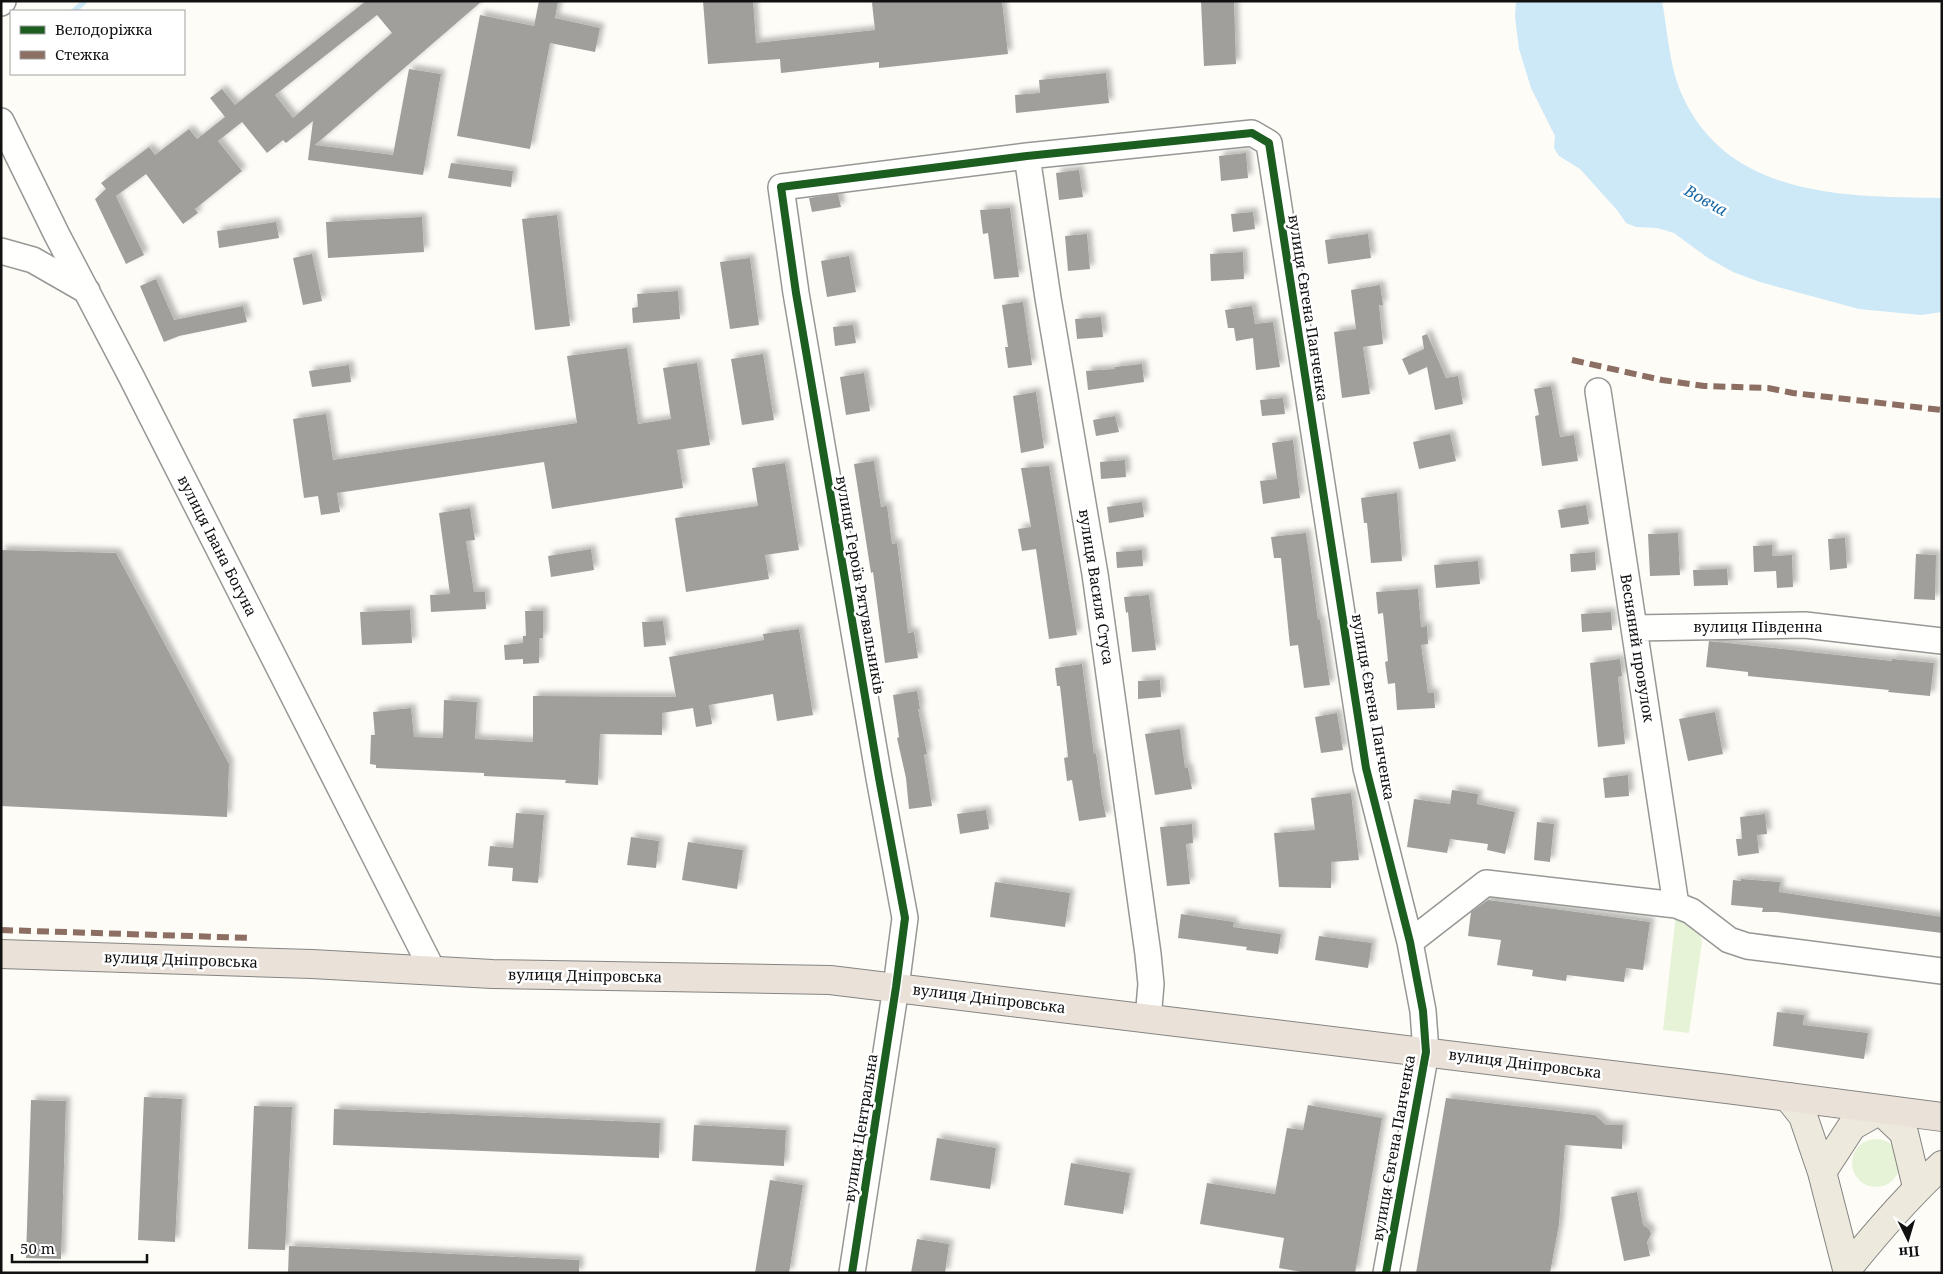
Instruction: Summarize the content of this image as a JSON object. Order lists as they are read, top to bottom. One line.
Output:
{"streets":{"highway":["вулиця Дніпровська"],"street":["вулиця Євгена Панченка","вулиця Івана Богуна","вулиця Героїв Рятувальників","вулиця Василя Стуса","вулиця Південна","Весняний провулок","вулиця Центральна"]},"crossings":[["вулиця Євгена Панченка","вулиця Героїв Рятувальників"],["вулиця Євгена Панченка","вулиця Василя Стуса"],["вулиця Євгена Панченка","вулиця Дніпровська"],["вулиця Івана Богуна","вулиця Дніпровська"],["вулиця Героїв Рятувальників","вулиця Василя Стуса"],["вулиця Героїв Рятувальників","вулиця Дніпровська"],["вулиця Героїв Рятувальників","вулиця Центральна"],["вулиця Василя Стуса","вулиця Дніпровська"],["вулиця Південна","Весняний провулок"],["вулиця Дніпровська","вулиця Центральна"]],"water":["Вовча"],"legend":["Велодоріжка","Стежка"],"scale_bar":"50 m","north":"bottom"}
